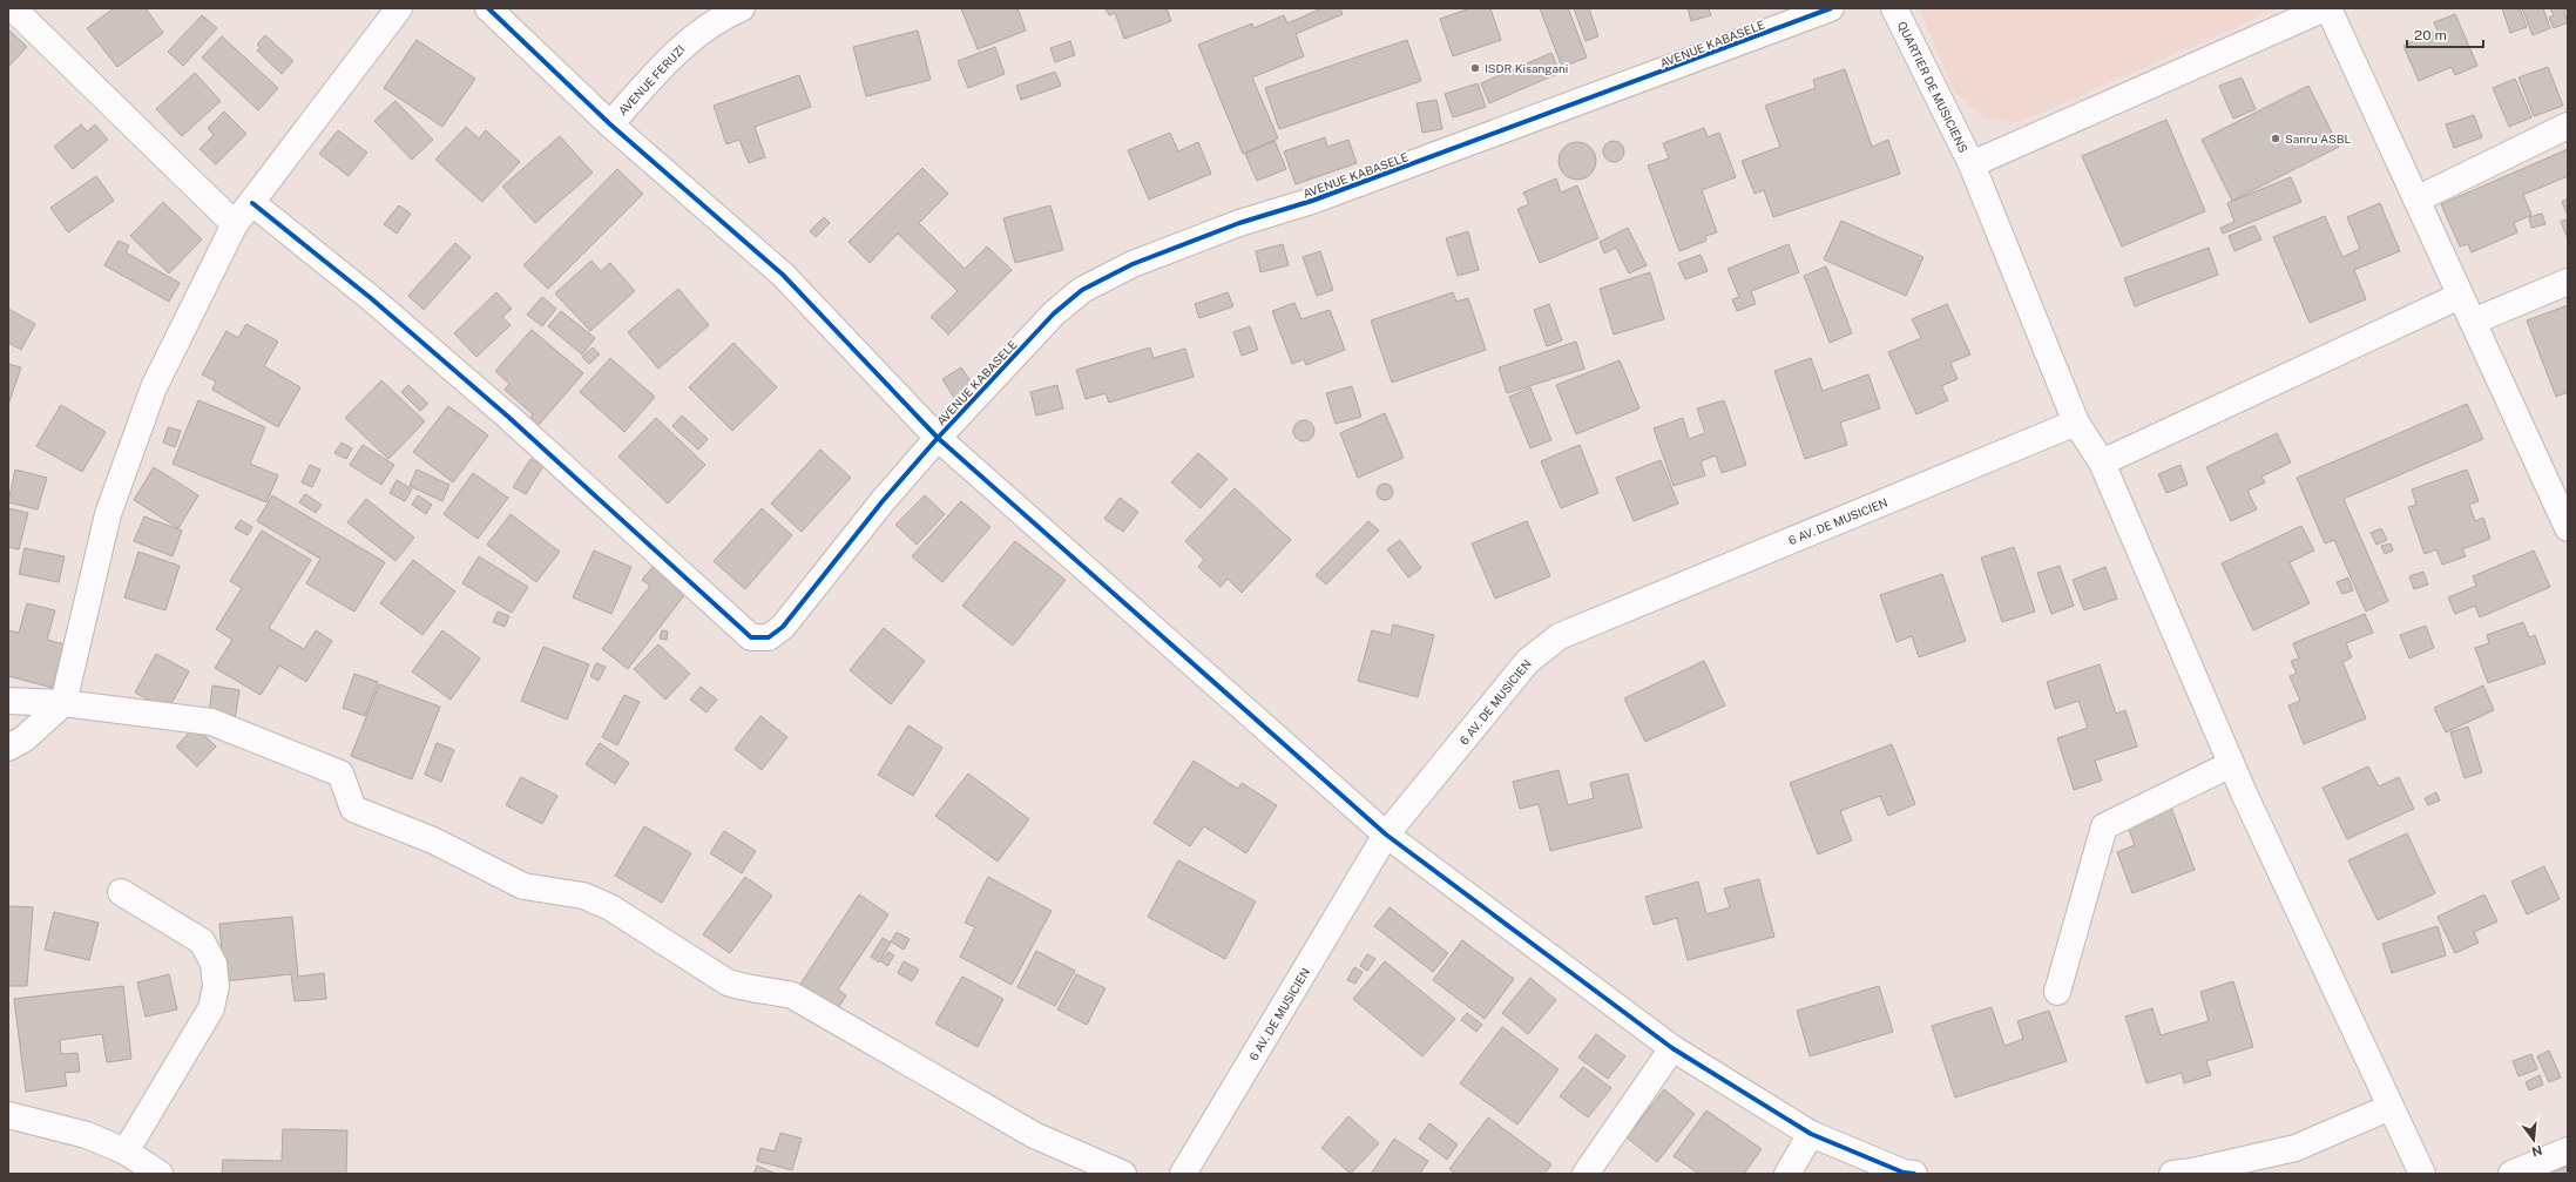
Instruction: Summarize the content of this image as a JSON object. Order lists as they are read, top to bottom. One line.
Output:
{"streets":{"street":["AVENUE KABASELE","AVENUE FERUZI","QUARTIER DE MUSICIENS","6 AV. DE MUSICIEN"]},"crossings":[["QUARTIER DE MUSICIENS","6 AV. DE MUSICIEN"]],"places":["ISDR Kisangani","Sanru ASBL"],"scale_bar":"20 m","north":"bottom"}
